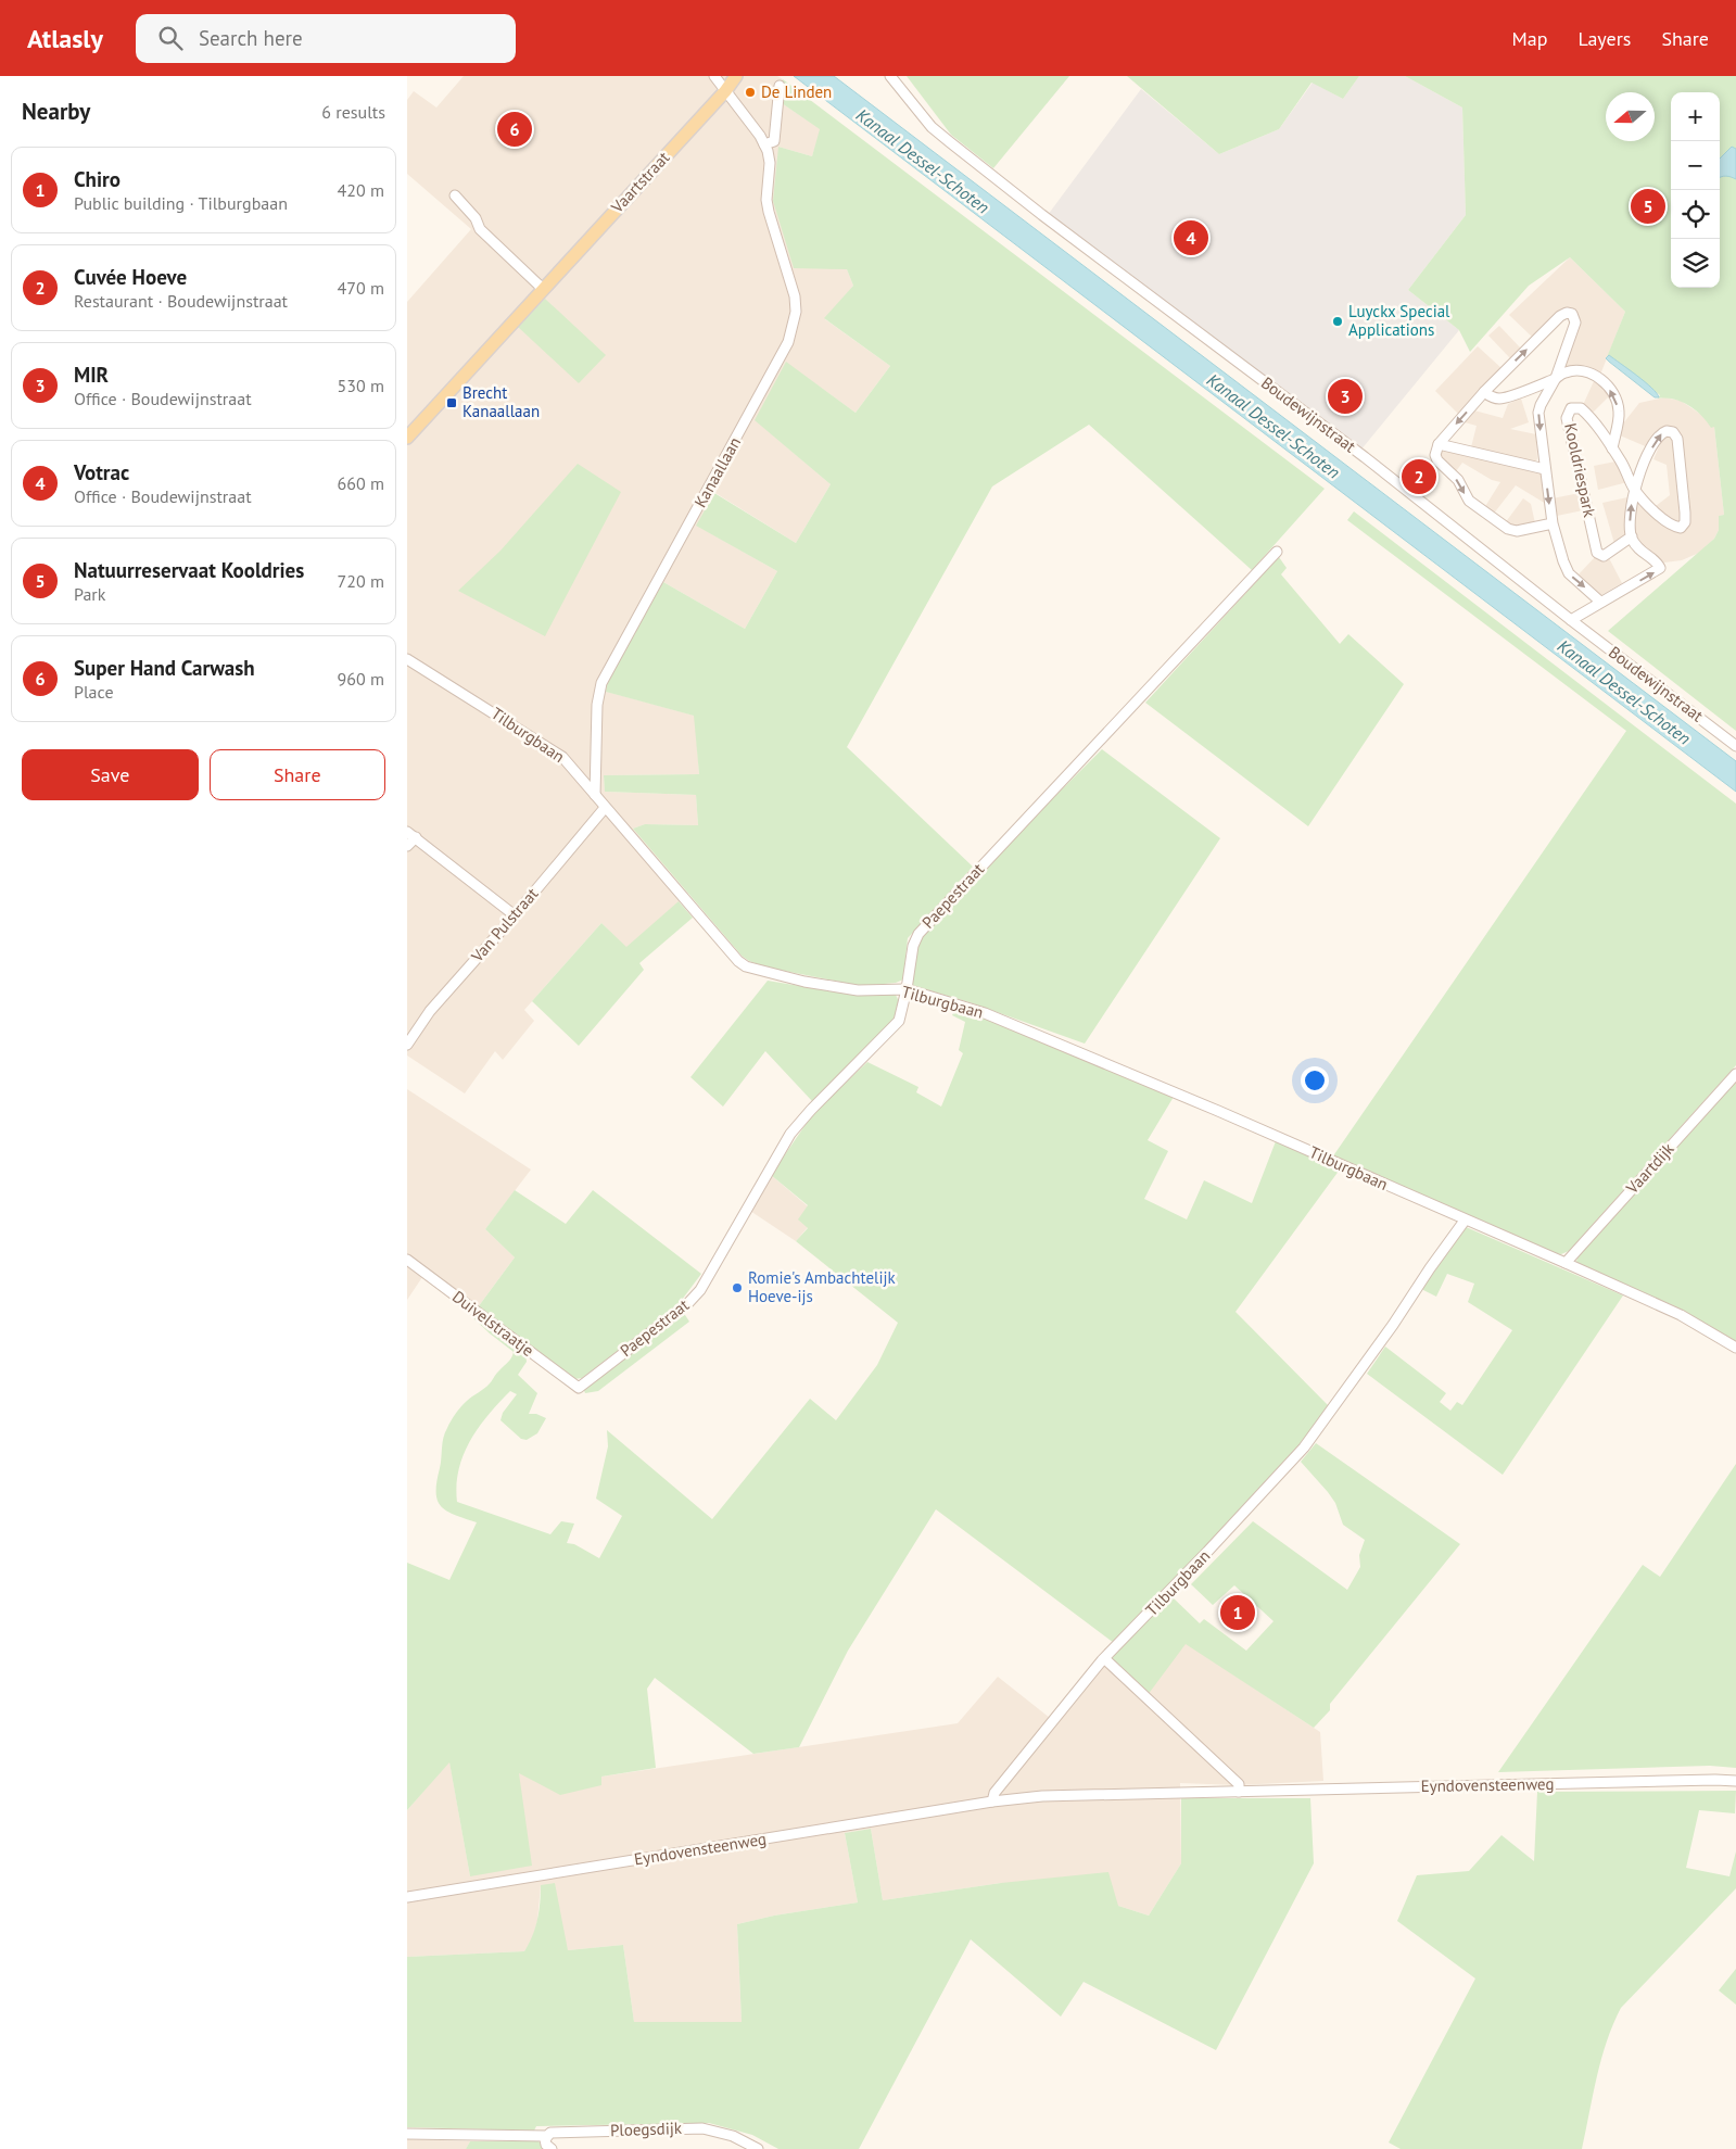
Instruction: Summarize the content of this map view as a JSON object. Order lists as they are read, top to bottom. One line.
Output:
{"streets":{"main road":["Vaartstraat"],"street":["Boudewijnstraat","Kooldriespark","Kanaallaan","Tilburgbaan","Paepestraat","Van Pulstraat","Vaartdijk","Duivelstraatje","Eyndovensteenweg","Ploegsdijk"]},"crossings":[["Vaartstraat","Kanaallaan"],["Kanaallaan","Tilburgbaan"],["Tilburgbaan","Paepestraat"],["Tilburgbaan","Van Pulstraat"],["Tilburgbaan","Vaartdijk"],["Paepestraat","Duivelstraatje"]],"water":["Kanaal Dessel-Schoten"],"places":{"other":["De Linden","Luyckx Special Applications","Romie's Ambachtelijk Hoeve-ijs"],"transit":["Brecht Kanaallaan"]},"north":"left","page":{"header":"Atlasly","search":"Search here","nav":["Map","Layers","Share"],"heading":["Nearby","6 results"],"map_buttons":["+","−"],"pins":["6","5","4","3","2","1"],"list":[{"mark":"1","name":"Chiro","note":"Public building · Tilburgbaan","value":"420 m"},{"mark":"2","name":"Cuvée Hoeve","note":"Restaurant · Boudewijnstraat","value":"470 m"},{"mark":"3","name":"MIR","note":"Office · Boudewijnstraat","value":"530 m"},{"mark":"4","name":"Votrac","note":"Office · Boudewijnstraat","value":"660 m"},{"mark":"5","name":"Natuurreservaat Kooldries","note":"Park","value":"720 m"},{"mark":"6","name":"Super Hand Carwash","note":"Place","value":"960 m"}],"buttons":["Save","Share"]}}
